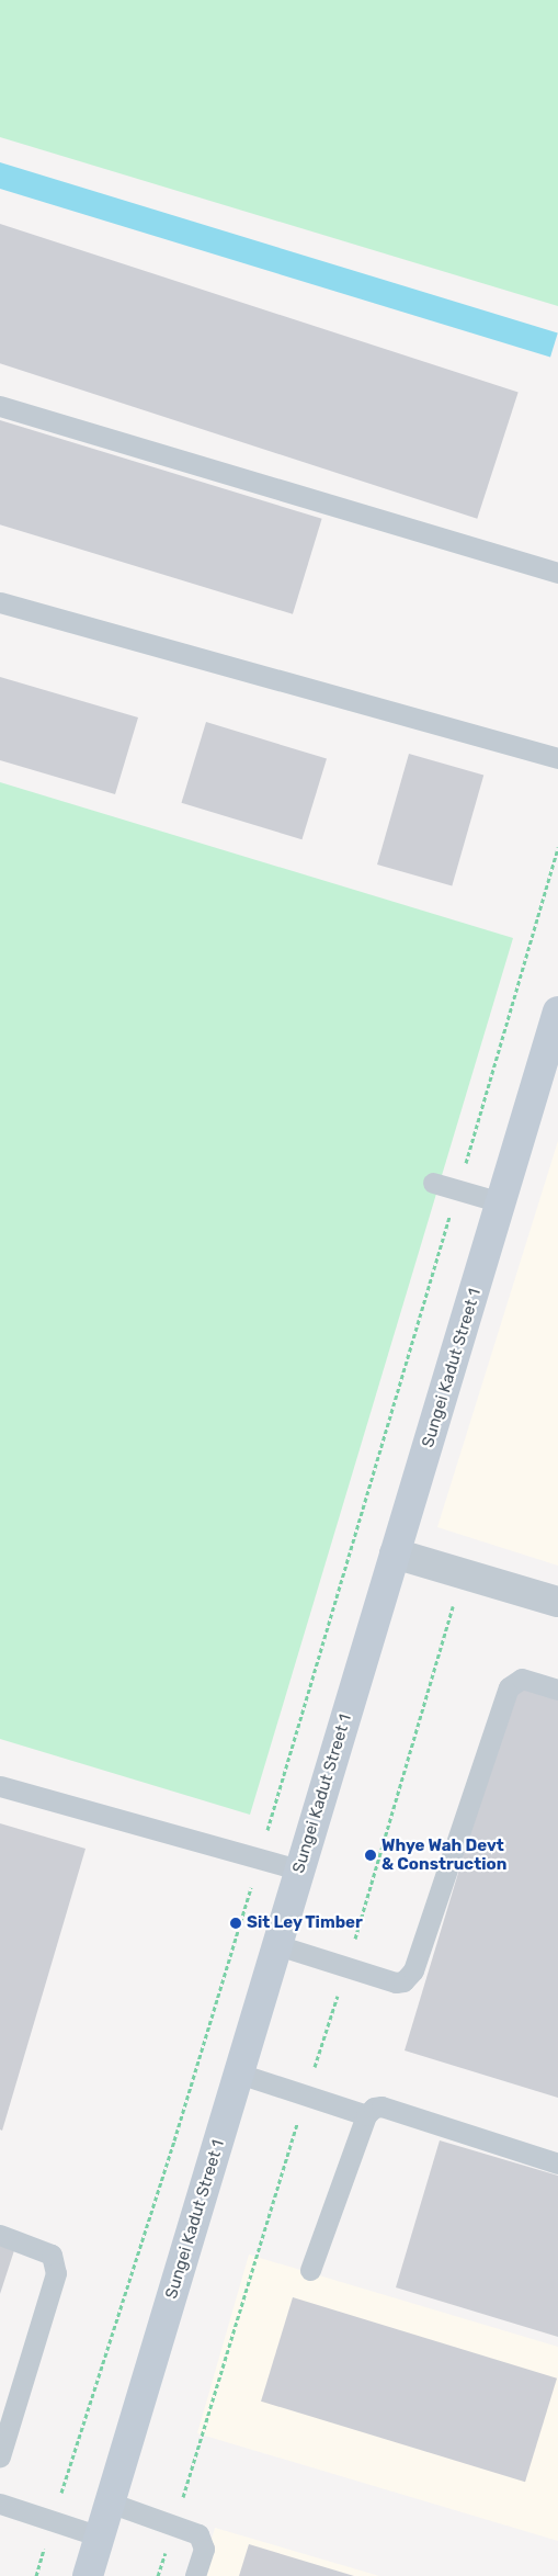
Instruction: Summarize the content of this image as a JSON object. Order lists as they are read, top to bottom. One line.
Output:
{"streets":{"street":["Sungei Kadut Street 1"]},"places":["Whye Wah Devt & Construction","Sit Ley Timber"]}
